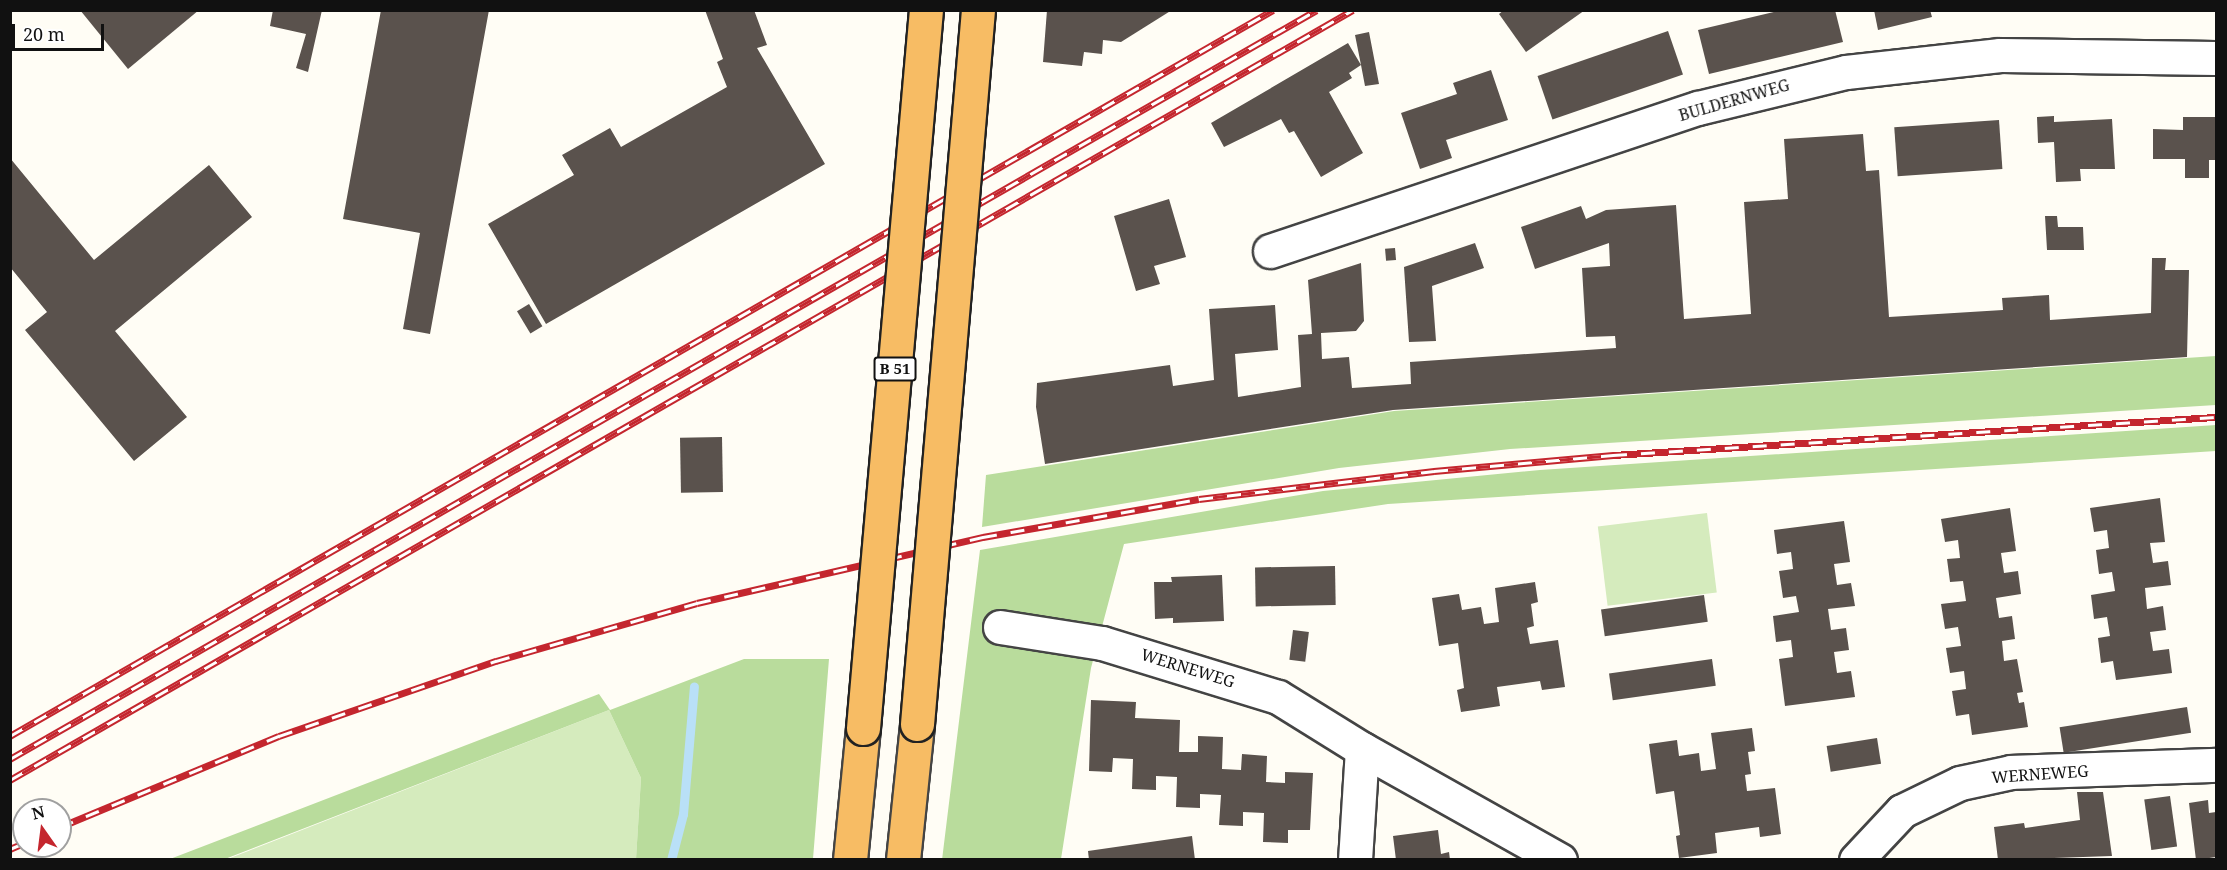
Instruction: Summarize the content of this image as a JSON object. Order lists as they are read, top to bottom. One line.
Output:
{"streets":{"highway":["B 51"],"street":["BULDERNWEG","WERNEWEG"]},"scale_bar":"20 m","north":"top"}
